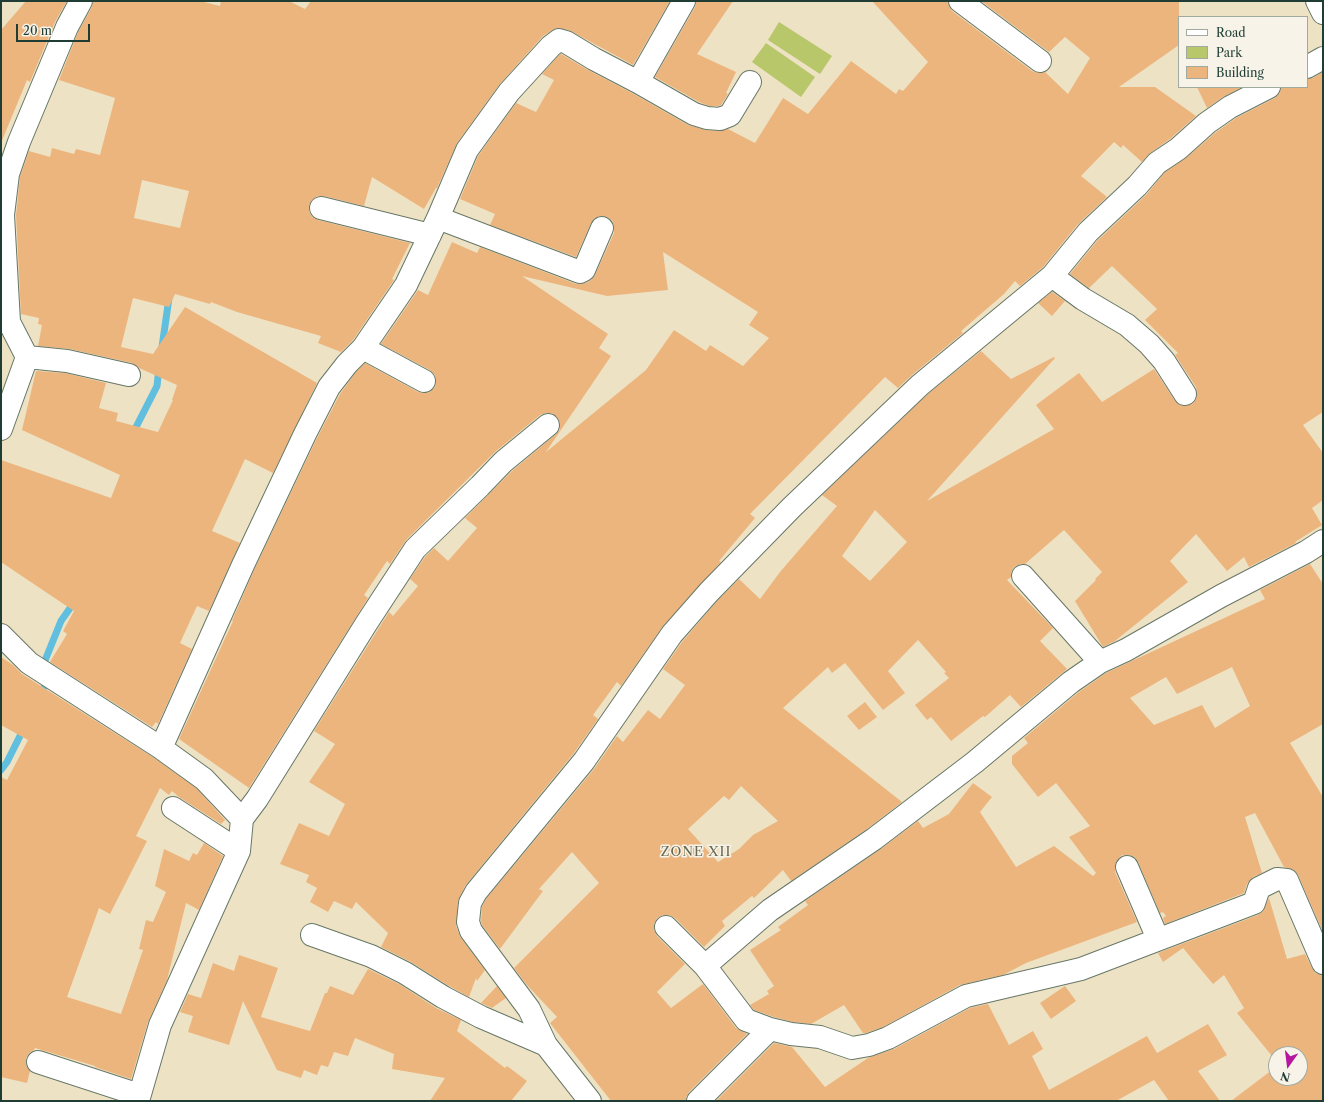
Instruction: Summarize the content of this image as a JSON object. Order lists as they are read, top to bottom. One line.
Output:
{"districts":["ZONE XII"],"legend":["Road","Park","Building"],"scale_bar":"20 m","north":"bottom"}
